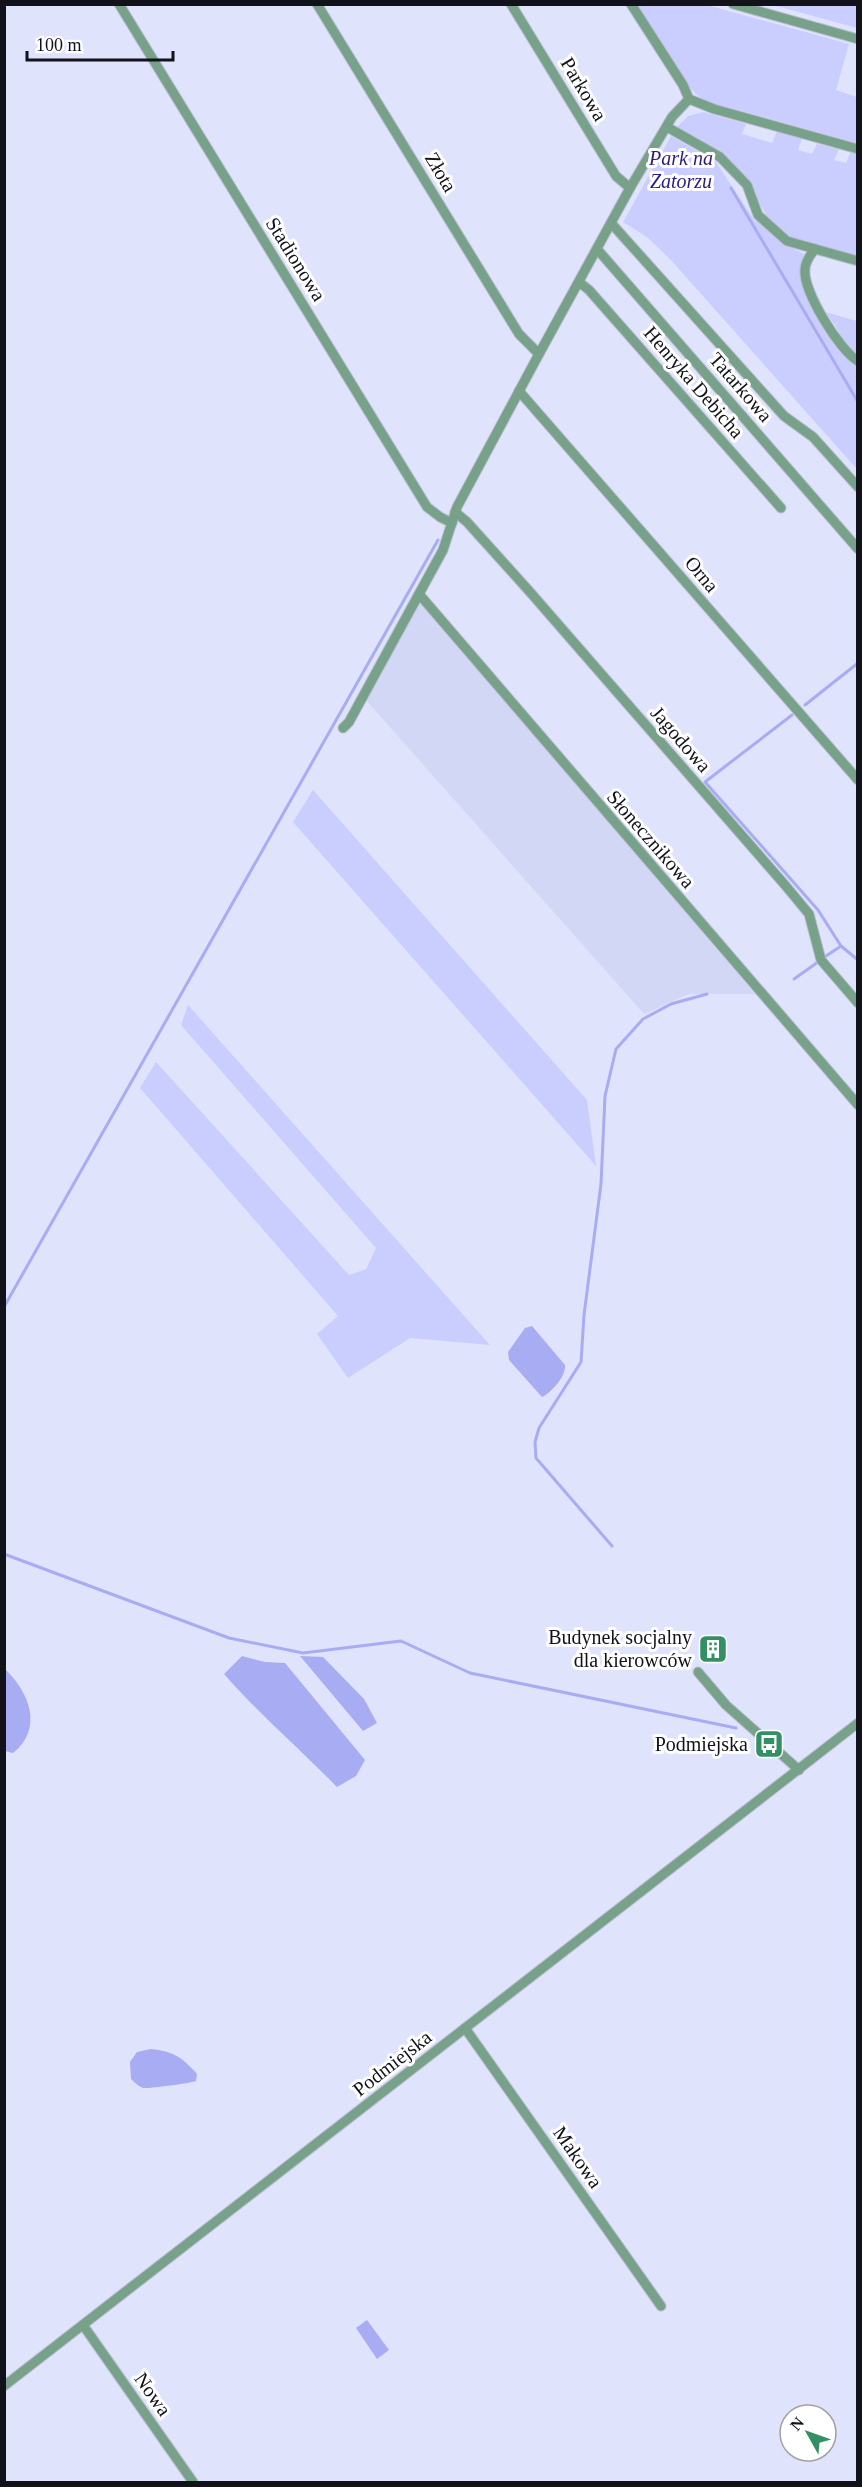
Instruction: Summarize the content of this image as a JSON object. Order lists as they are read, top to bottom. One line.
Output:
{"streets":{"street":["Parkowa","Złota","Stadionowa","Henryka Debicha","Tatarkowa","Orna","Jagodowa","Słonecznikowa","Podmiejska","Makowa","Nowa"]},"crossings":[["Podmiejska","Makowa"],["Podmiejska","Nowa"]],"parks":["Park na Zatorzu"],"places":{"building":["Budynek socjalny dla kierowców"],"bus stop":["Podmiejska"]},"scale_bar":"100 m","north":"top left"}
